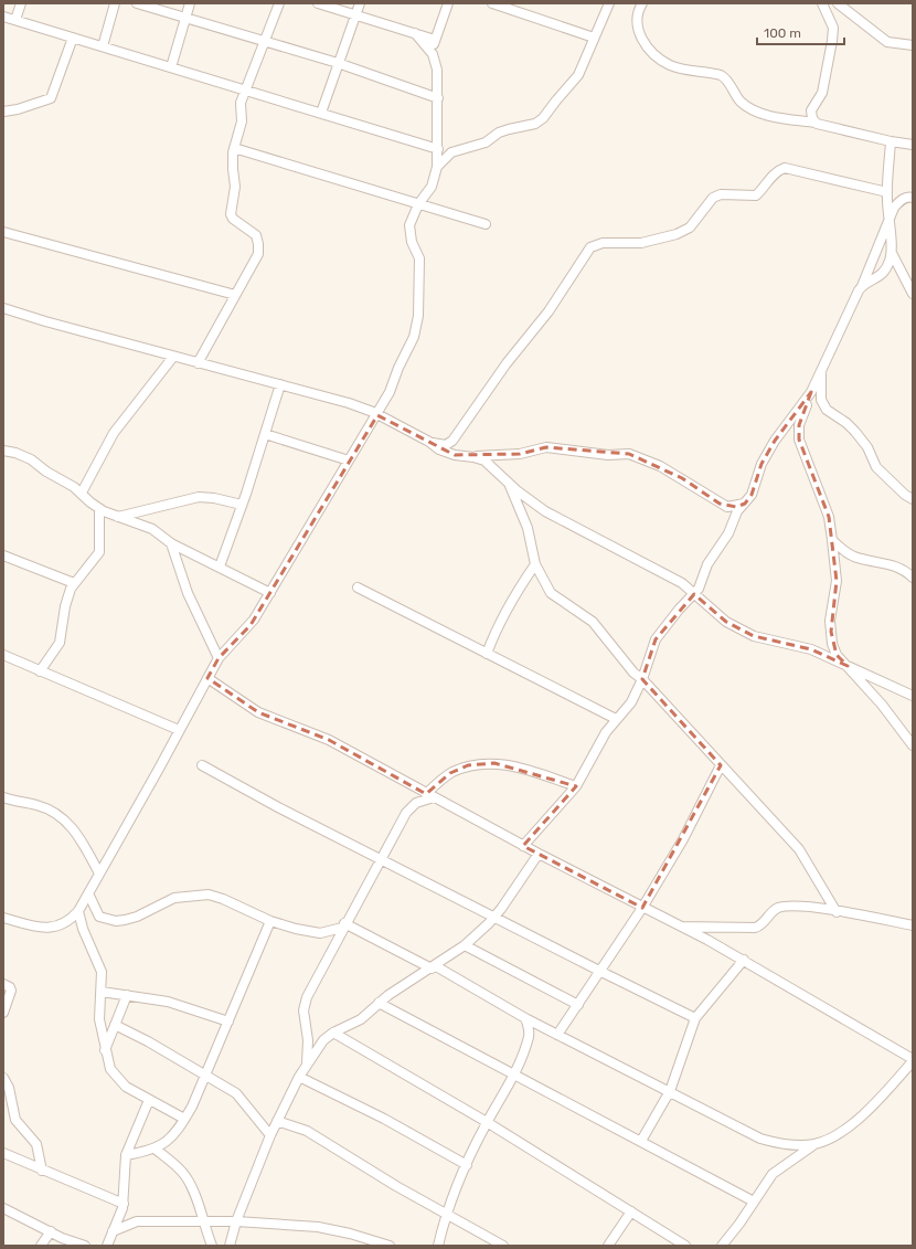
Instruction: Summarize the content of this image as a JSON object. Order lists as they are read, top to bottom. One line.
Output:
{"scale_bar":"100 m"}
